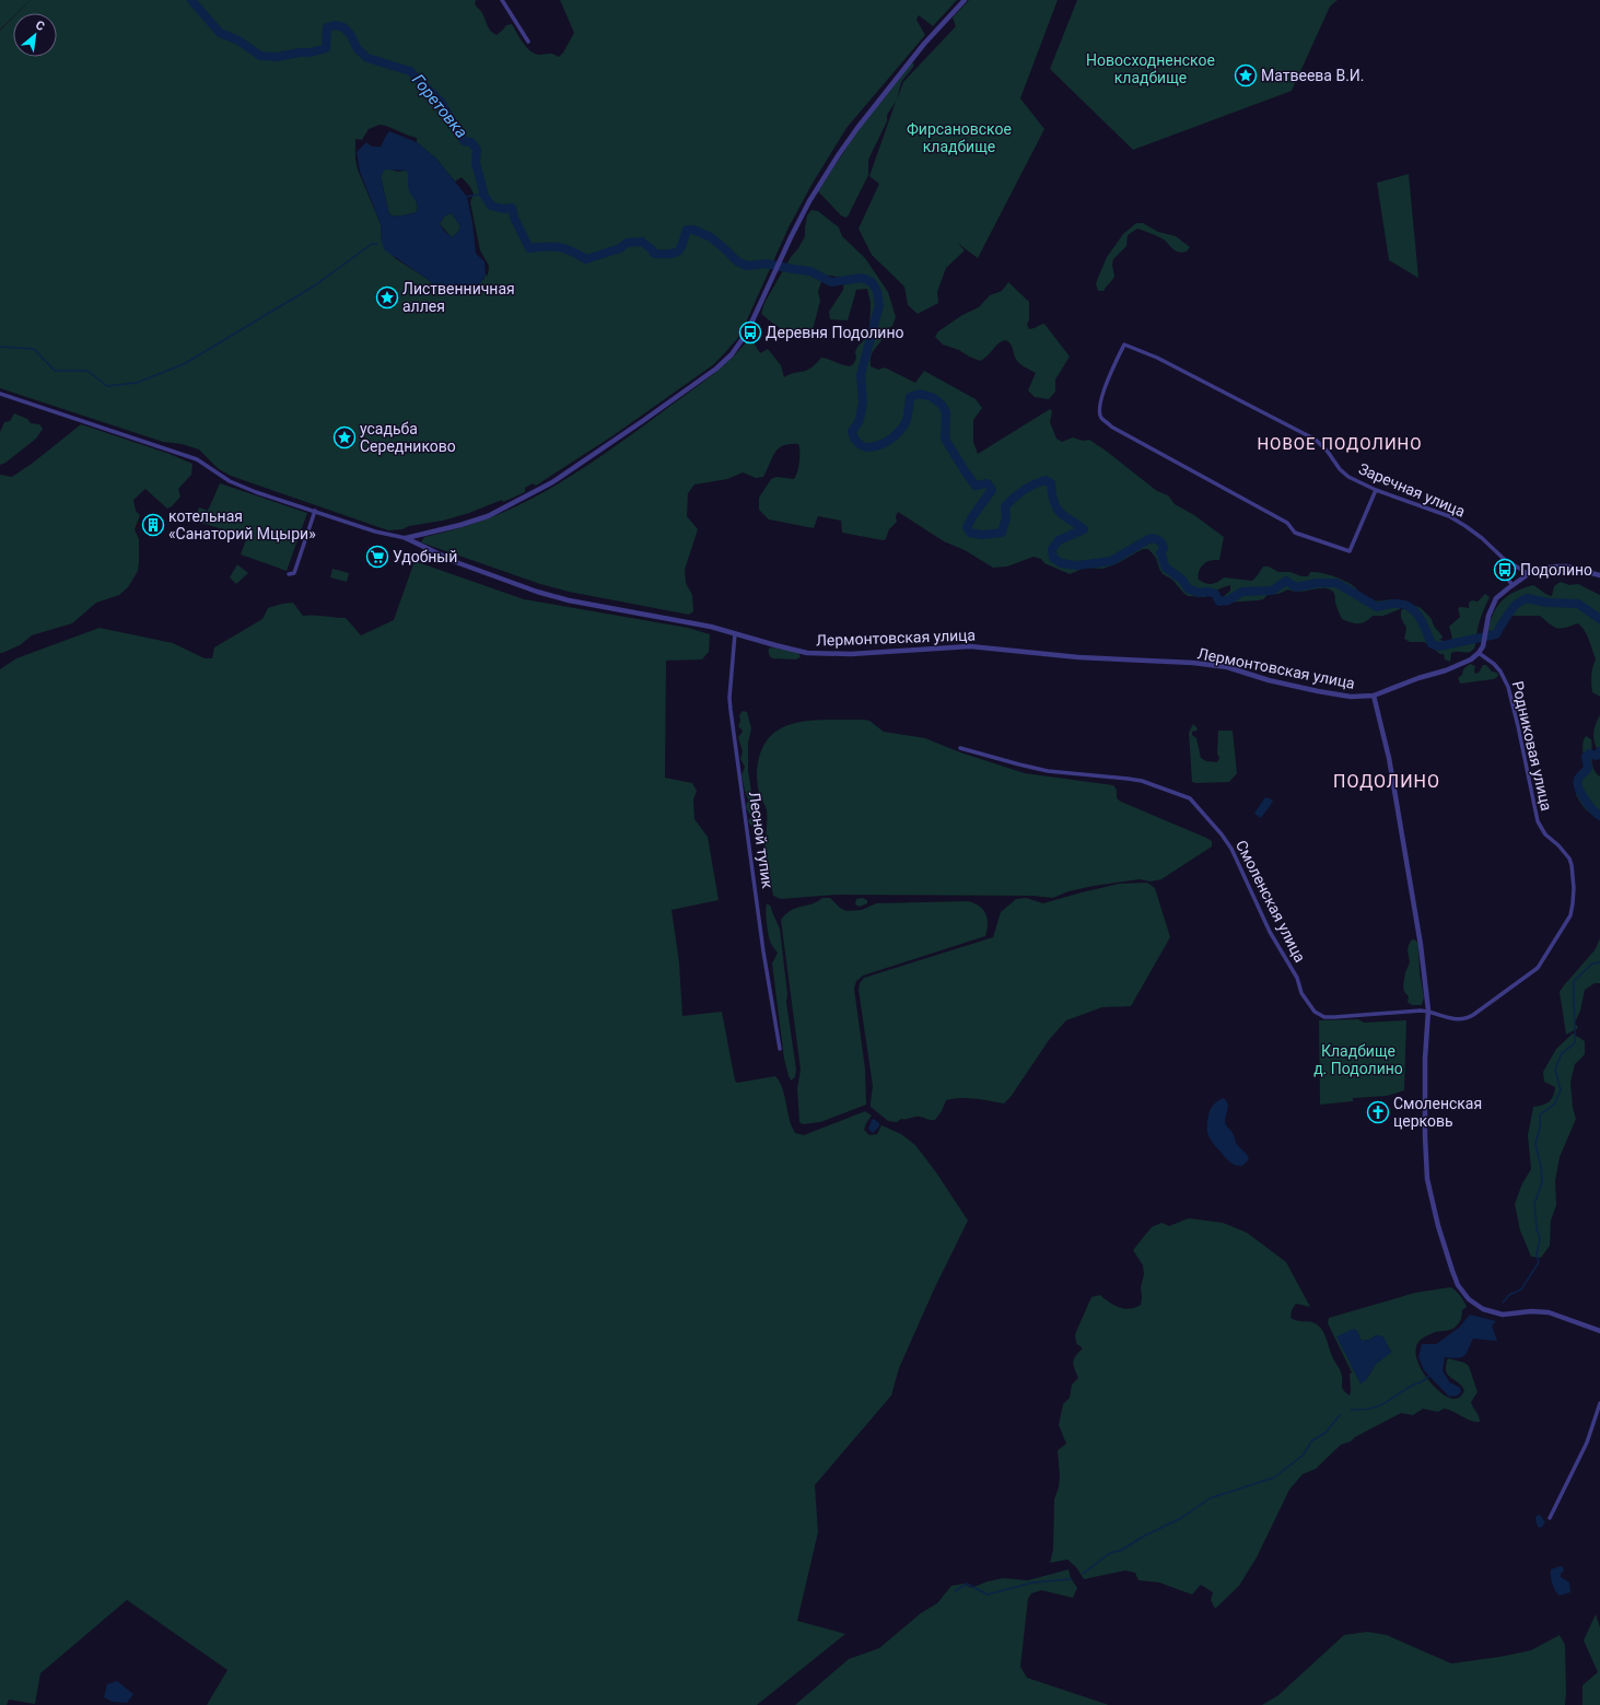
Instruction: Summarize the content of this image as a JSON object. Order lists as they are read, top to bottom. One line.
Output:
{"streets":{"street":["Заречная улица","Лермонтовская улица","Родниковая улица","Лесной тупик","Смоленская улица"]},"crossings":[["Заречная улица","Лермонтовская улица"],["Лермонтовская улица","Родниковая улица"],["Лермонтовская улица","Лесной тупик"],["Лермонтовская улица","Смоленская улица"],["Родниковая улица","Смоленская улица"]],"districts":["НОВОЕ ПОДОЛИНО","ПОДОЛИНО"],"water":["Горетовка"],"parks":["Новосходненское кладбище","Фирсановское кладбище","Кладбище д. Подолино"],"places":{"place":["Матвеева В.И.","Лиственничная аллея","усадьба Середниково"],"bus stop":["Деревня Подолино","Подолино"],"building":["котельная «Санаторий Мцыри»"],"supermarket":["Удобный"],"church":["Смоленская церковь"]},"north":"top right"}
